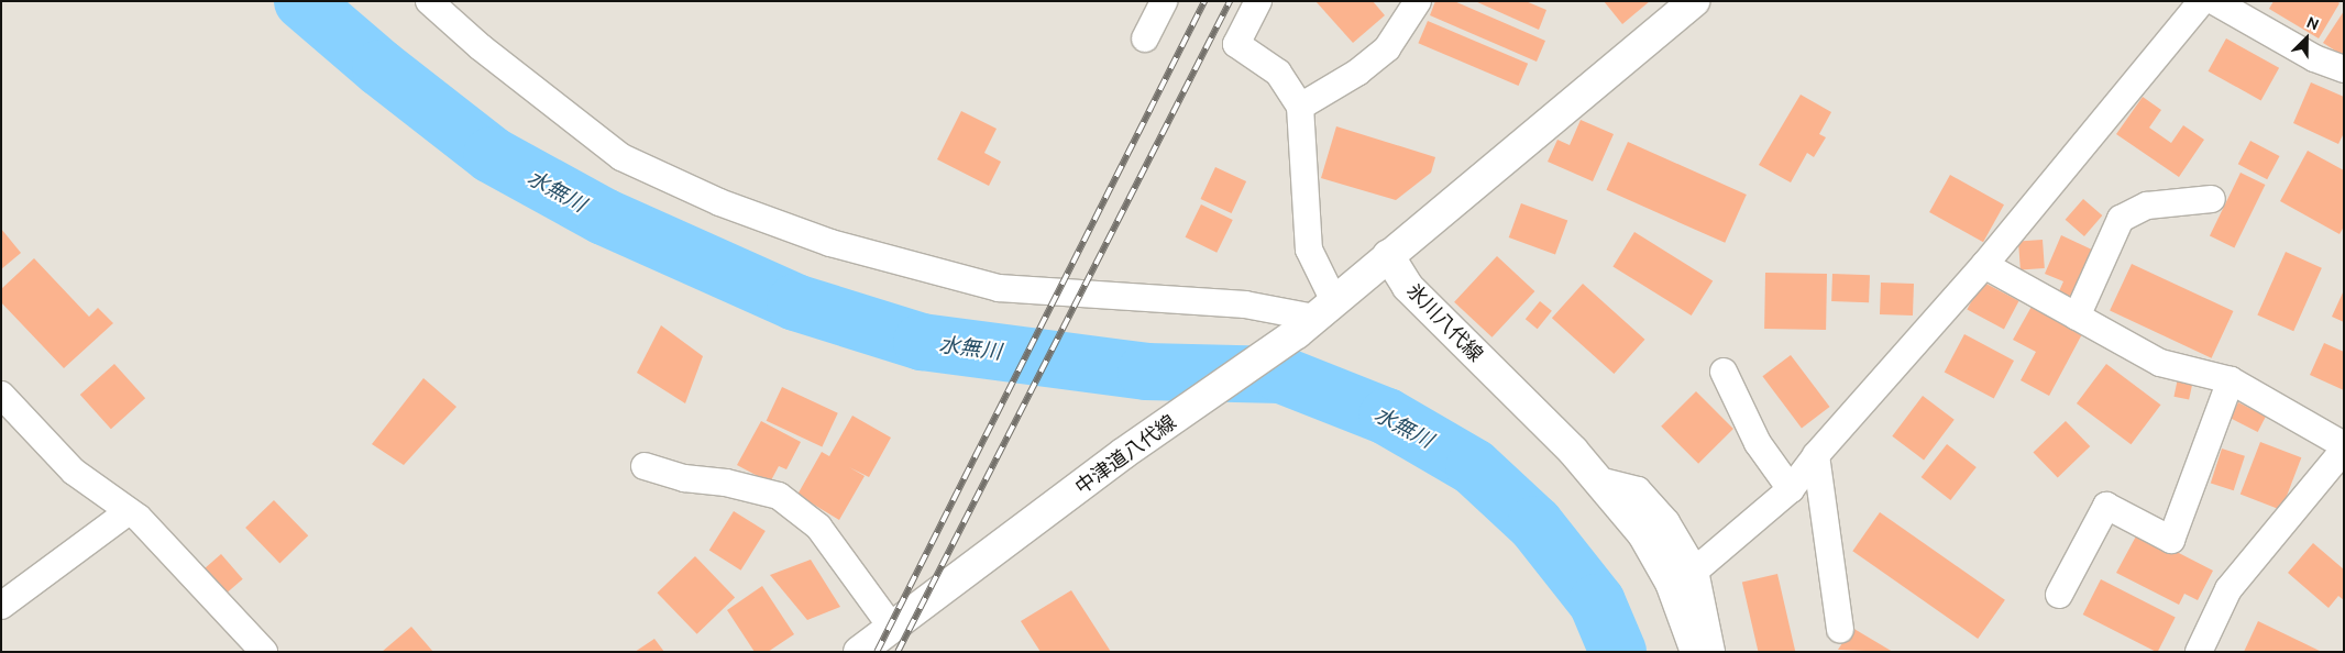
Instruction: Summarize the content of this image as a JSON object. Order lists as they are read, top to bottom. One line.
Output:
{"streets":{"main road":["氷川八代線","中津道八代線"]},"crossings":[["氷川八代線","中津道八代線"]],"water":["水無川"],"north":"top right"}
